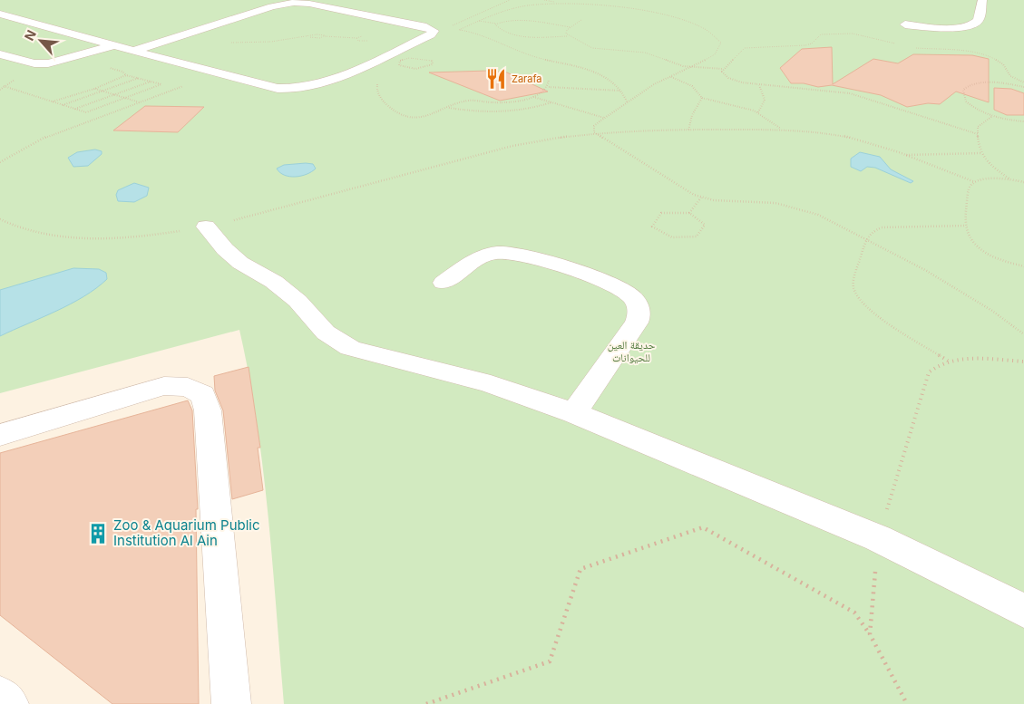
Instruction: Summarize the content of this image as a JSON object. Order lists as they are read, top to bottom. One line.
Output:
{"parks":["حديقة العين للحيوانات"],"places":{"restaurant":["Zarafa"],"building":["Zoo & Aquarium Public Institution Al Ain"]},"north":"top left"}
